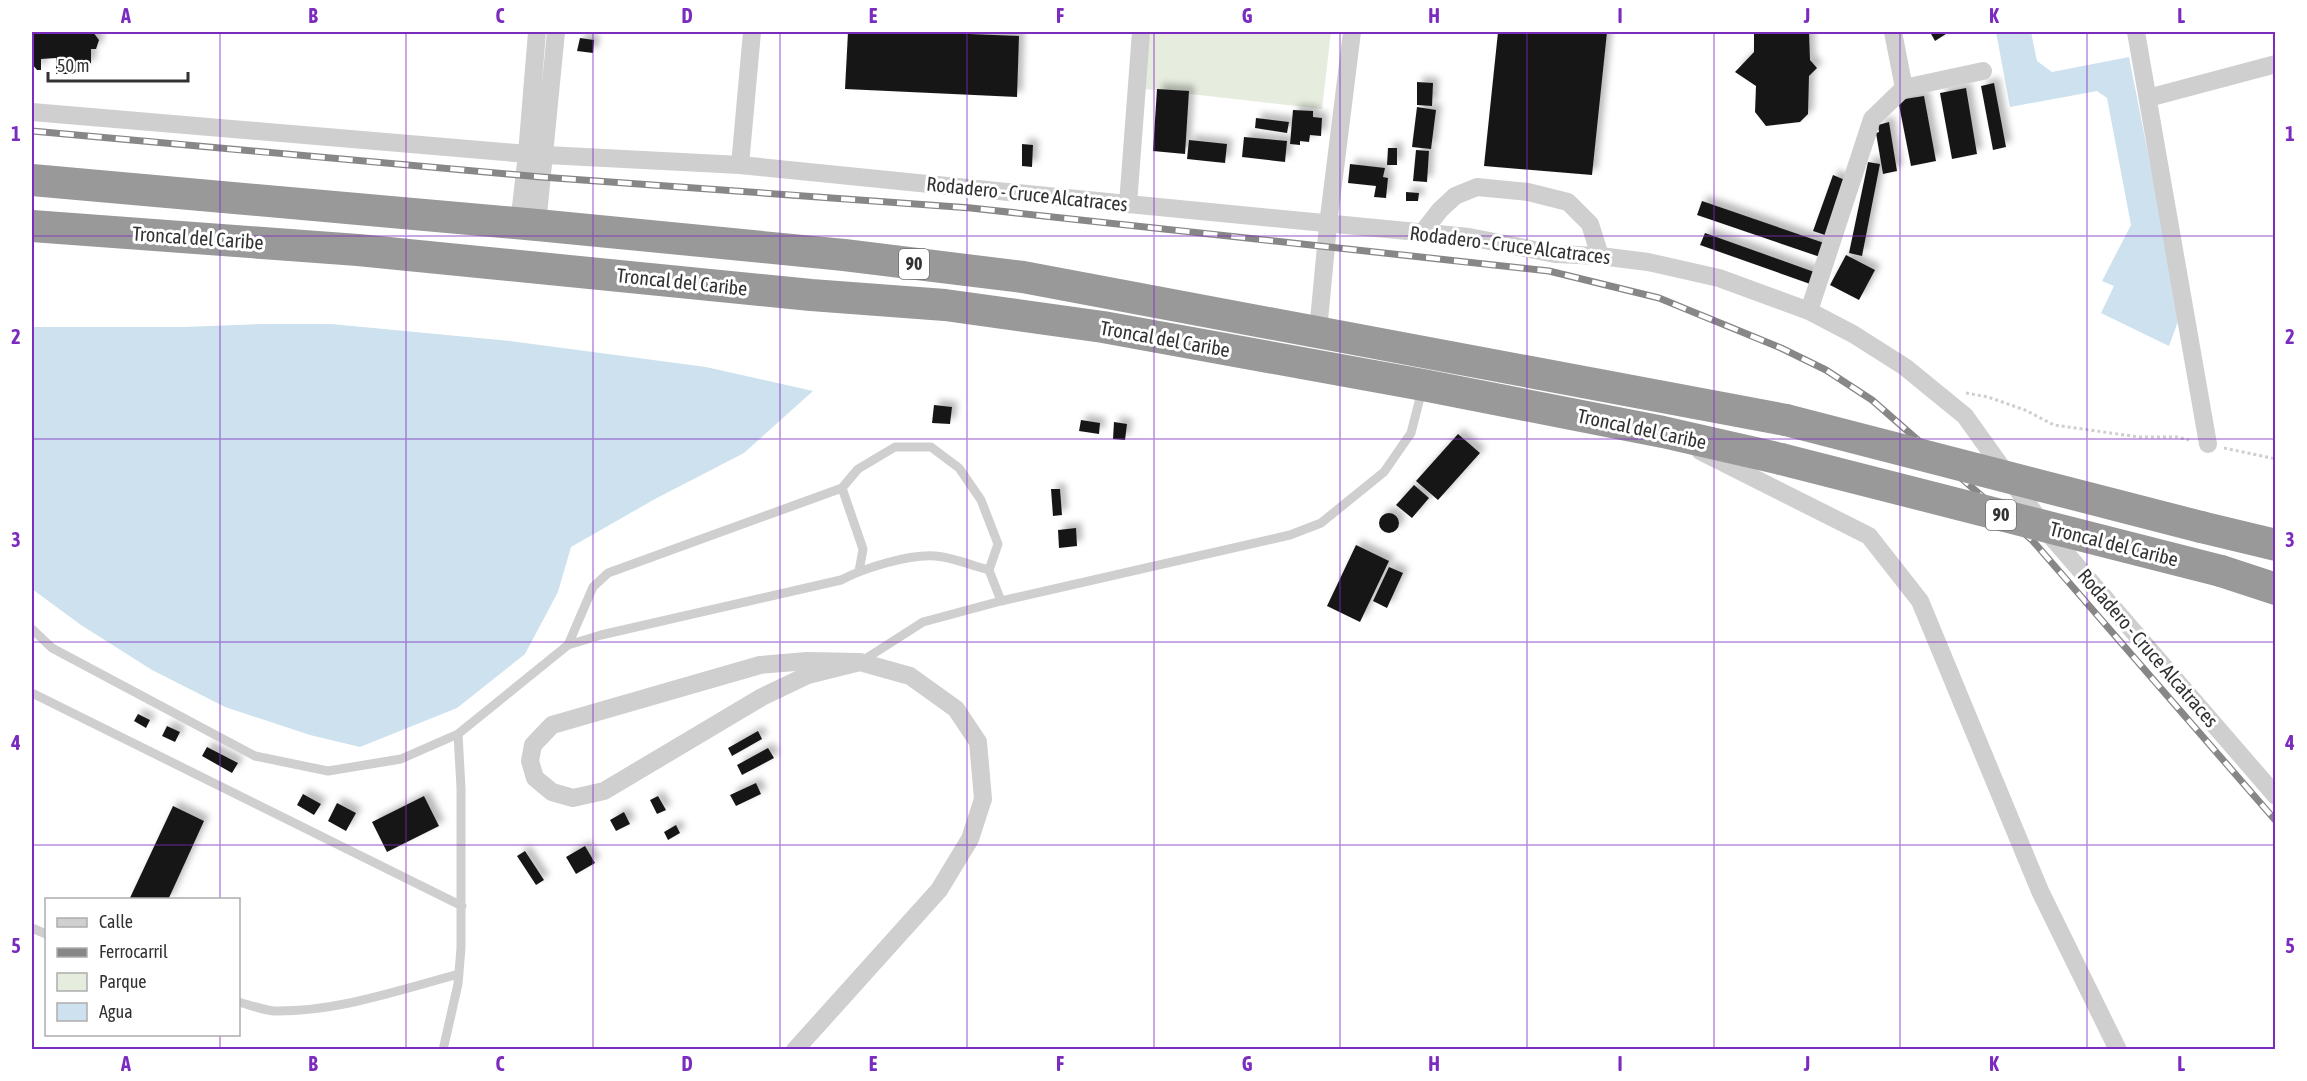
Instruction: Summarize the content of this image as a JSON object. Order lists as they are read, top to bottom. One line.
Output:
{"streets":{"highway":["Troncal del Caribe","90"],"street":["Rodadero - Cruce Alcatraces"]},"legend":["Calle","Ferrocarril","Parque","Agua"],"scale_bar":"50 m","grid":{"columns":["A","B","C","D","E","F","G","H","I","J","K","L"],"rows":["1","2","3","4","5"]}}
